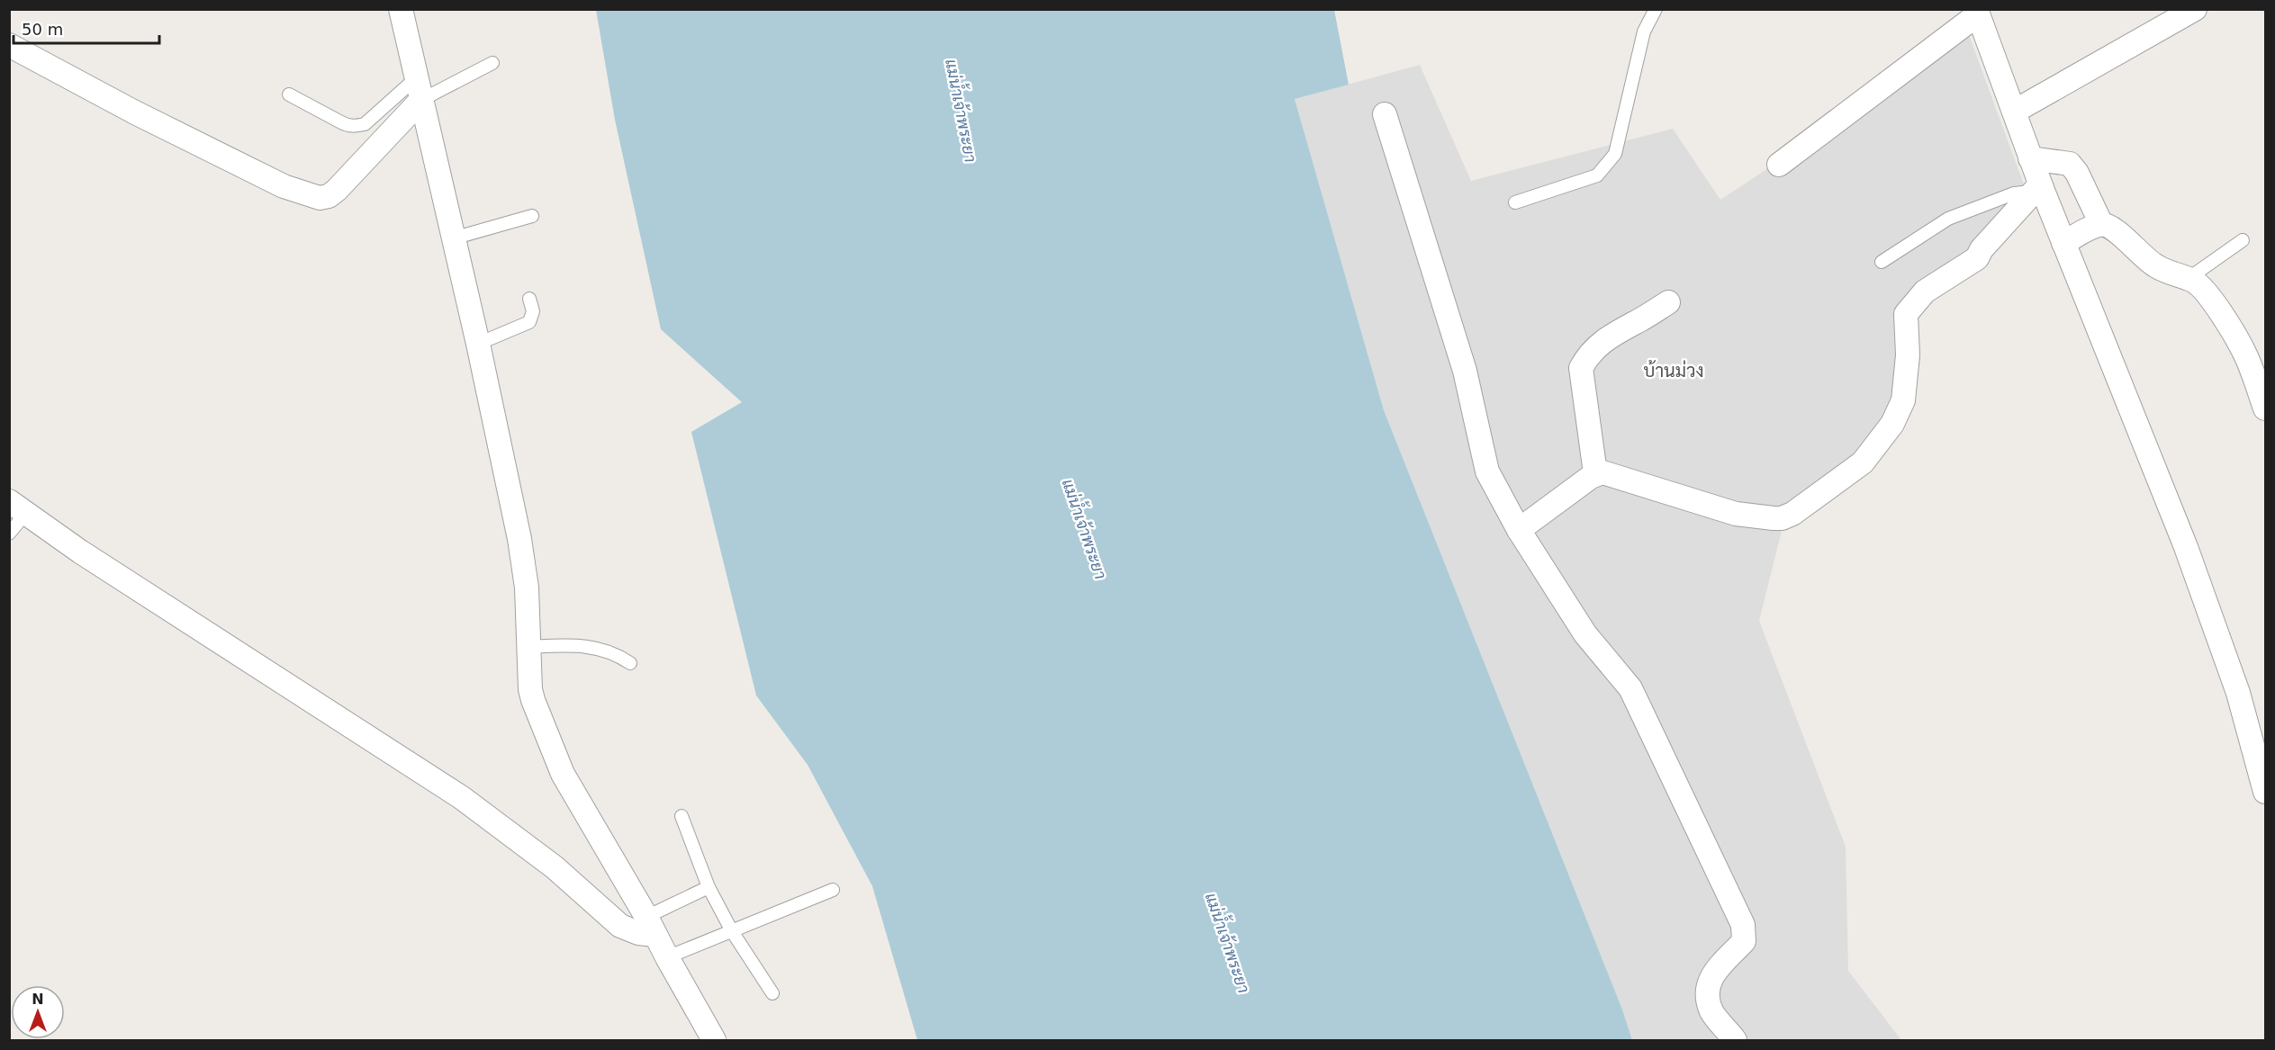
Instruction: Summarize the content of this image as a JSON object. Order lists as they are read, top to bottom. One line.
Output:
{"districts":["บ้านม่วง"],"water":["แม่น้ำเจ้าพระยา"],"scale_bar":"50 m","north":"top"}
